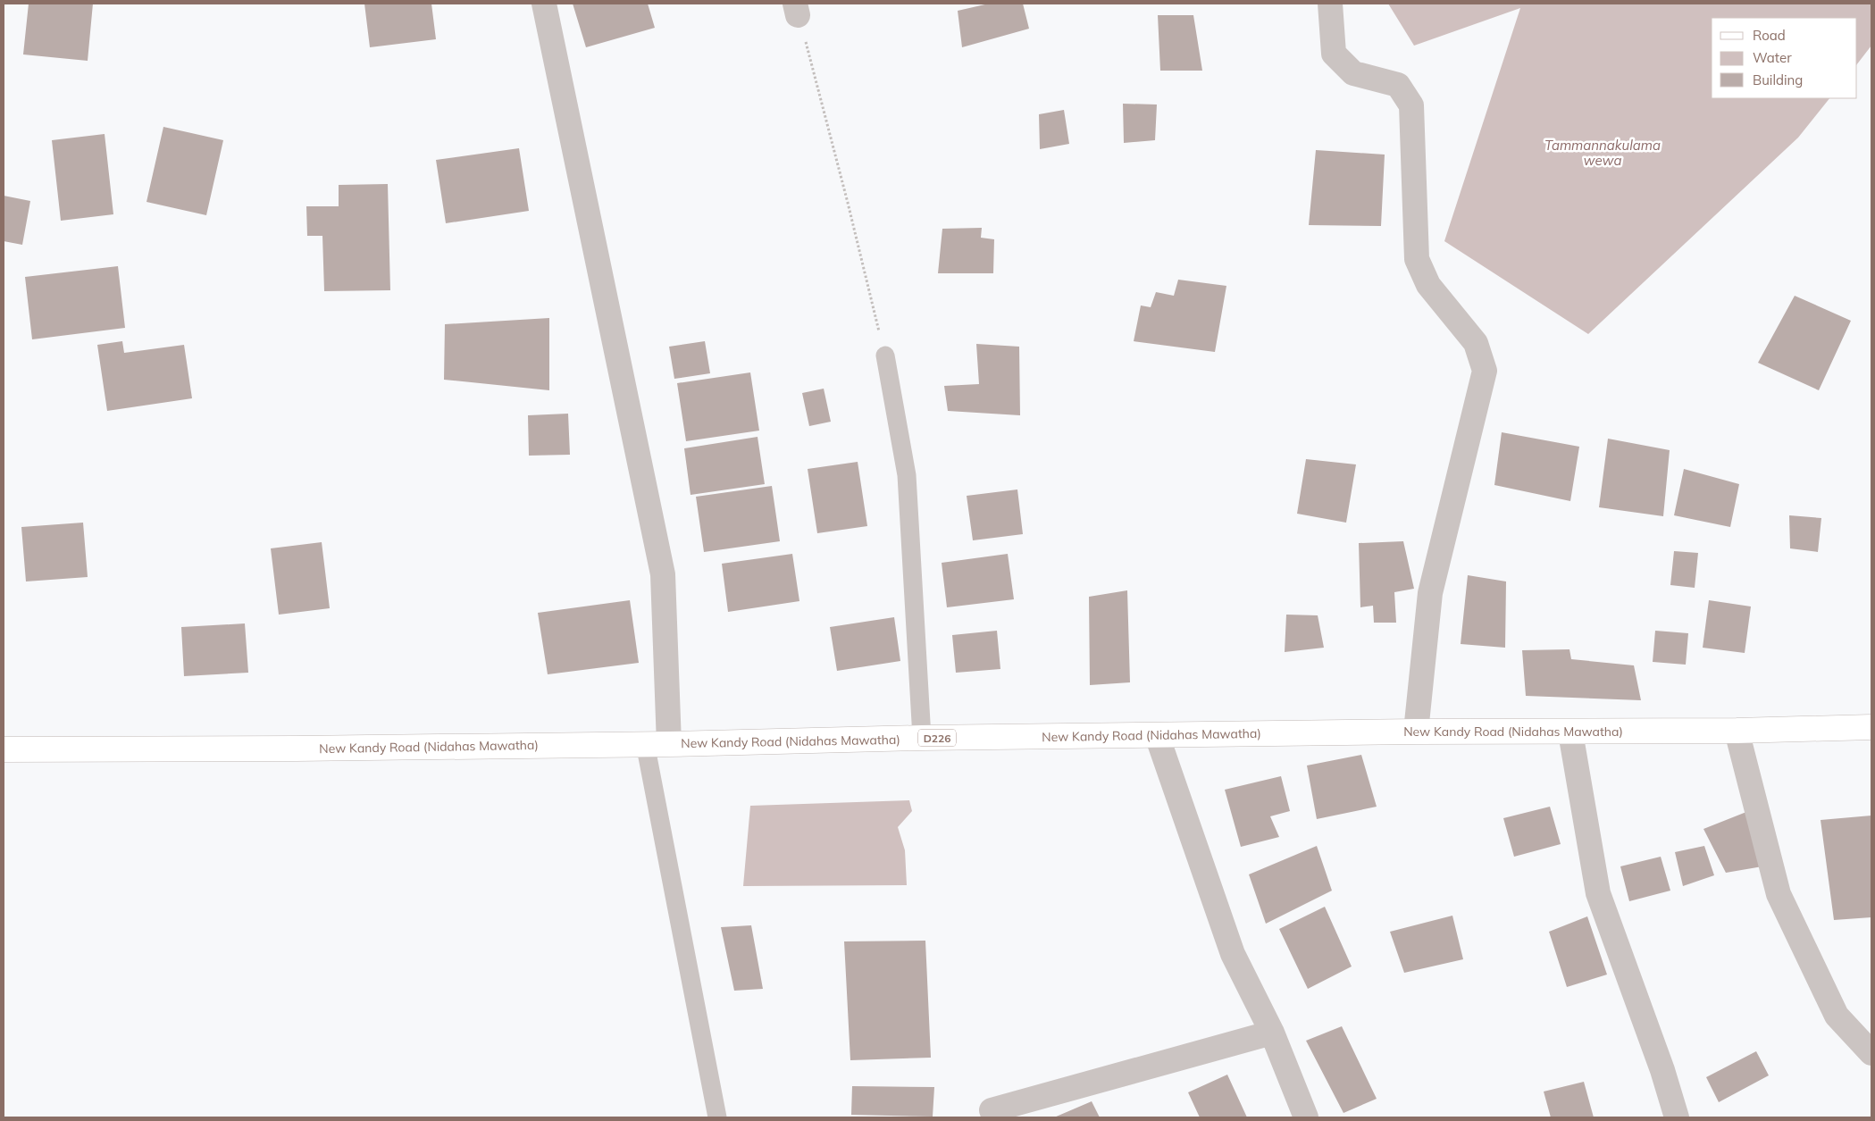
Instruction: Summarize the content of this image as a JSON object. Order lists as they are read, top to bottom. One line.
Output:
{"streets":{"main road":["New Kandy Road (Nidahas Mawatha)","D226"]},"water":["Tammannakulama wewa"],"legend":["Road","Water","Building"]}
